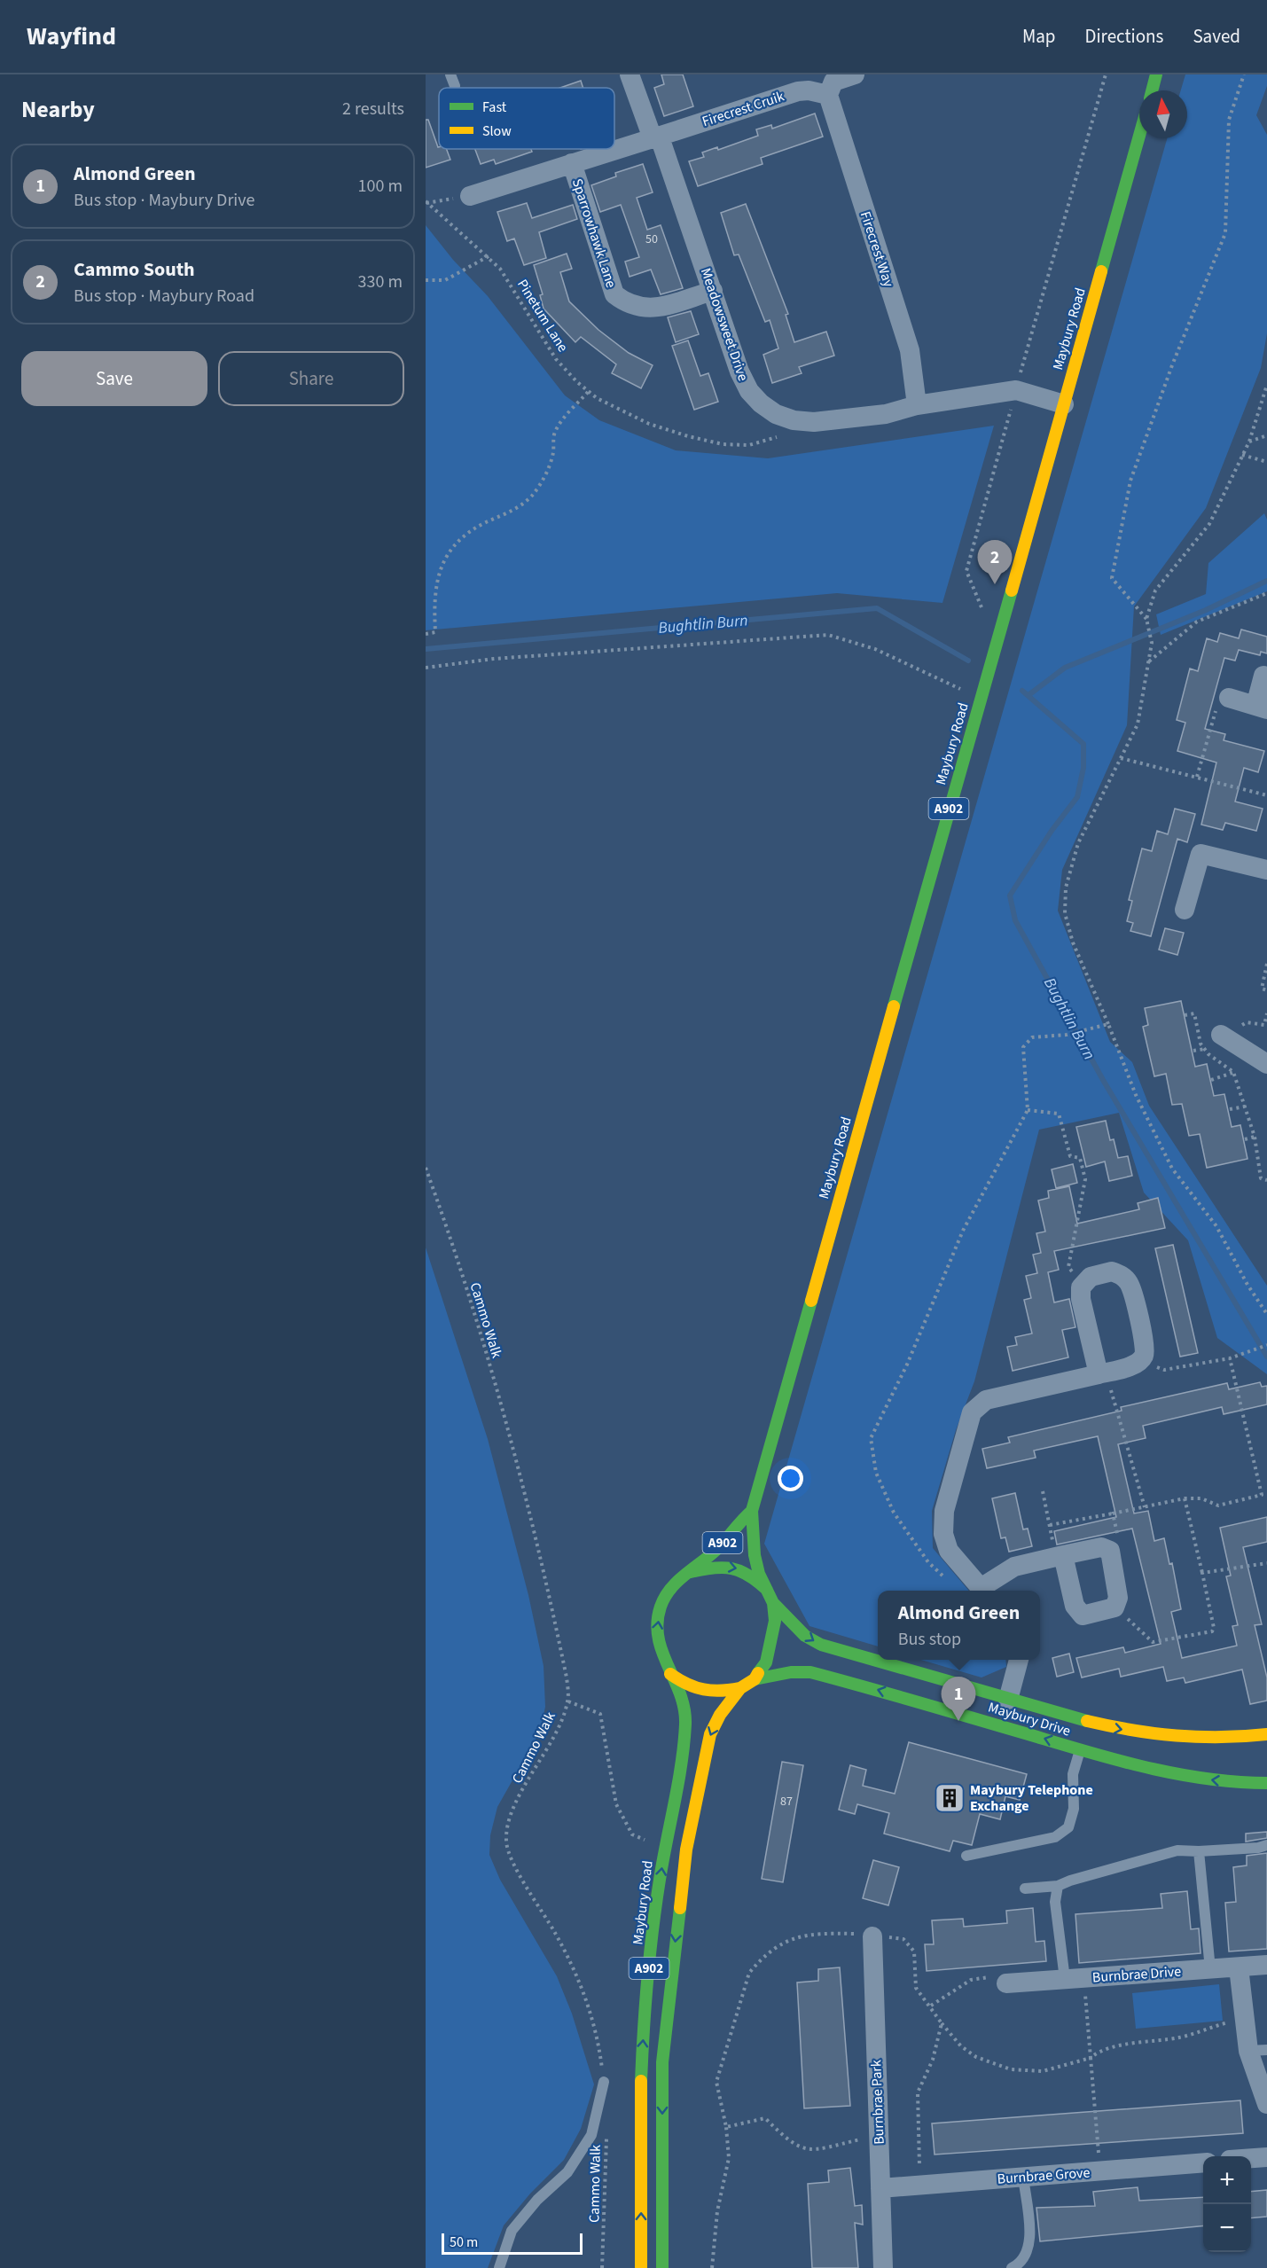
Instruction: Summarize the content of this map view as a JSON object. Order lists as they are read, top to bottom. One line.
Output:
{"streets":{"main road":["Maybury Road","A902","Maybury Drive"],"street":["Firecrest Cruik","Sparrowhawk Lane","Firecrest Way","Meadowsweet Drive","Burnbrae Drive","Burnbrae Park","Burnbrae Grove"],"path":["Pinetum Lane","Cammo Walk"]},"crossings":[["Firecrest Cruik","Sparrowhawk Lane"],["Firecrest Cruik","Firecrest Way"],["Firecrest Cruik","Meadowsweet Drive"],["Sparrowhawk Lane","Meadowsweet Drive"],["Firecrest Way","Meadowsweet Drive"],["Meadowsweet Drive","Maybury Road"],["Maybury Road","Maybury Drive"],["Burnbrae Park","Burnbrae Grove"]],"water":["Bughtlin Burn"],"places":{"building":["Maybury Telephone Exchange"]},"house_numbers":["50","87"],"legend":["Fast","Slow"],"scale_bar":"50 m","north":"top","page":{"header":"Wayfind","nav":["Map","Directions","Saved"],"heading":["Nearby","2 results"],"list":[{"mark":"1","name":"Almond Green","note":"Bus stop · Maybury Drive","value":"100 m"},{"mark":"2","name":"Cammo South","note":"Bus stop · Maybury Road","value":"330 m"}],"buttons":["Save","Share"],"pins":["2","1"],"popup":["Almond Green","Bus stop"],"map_buttons":["+","−"],"scale":"50 m"}}
